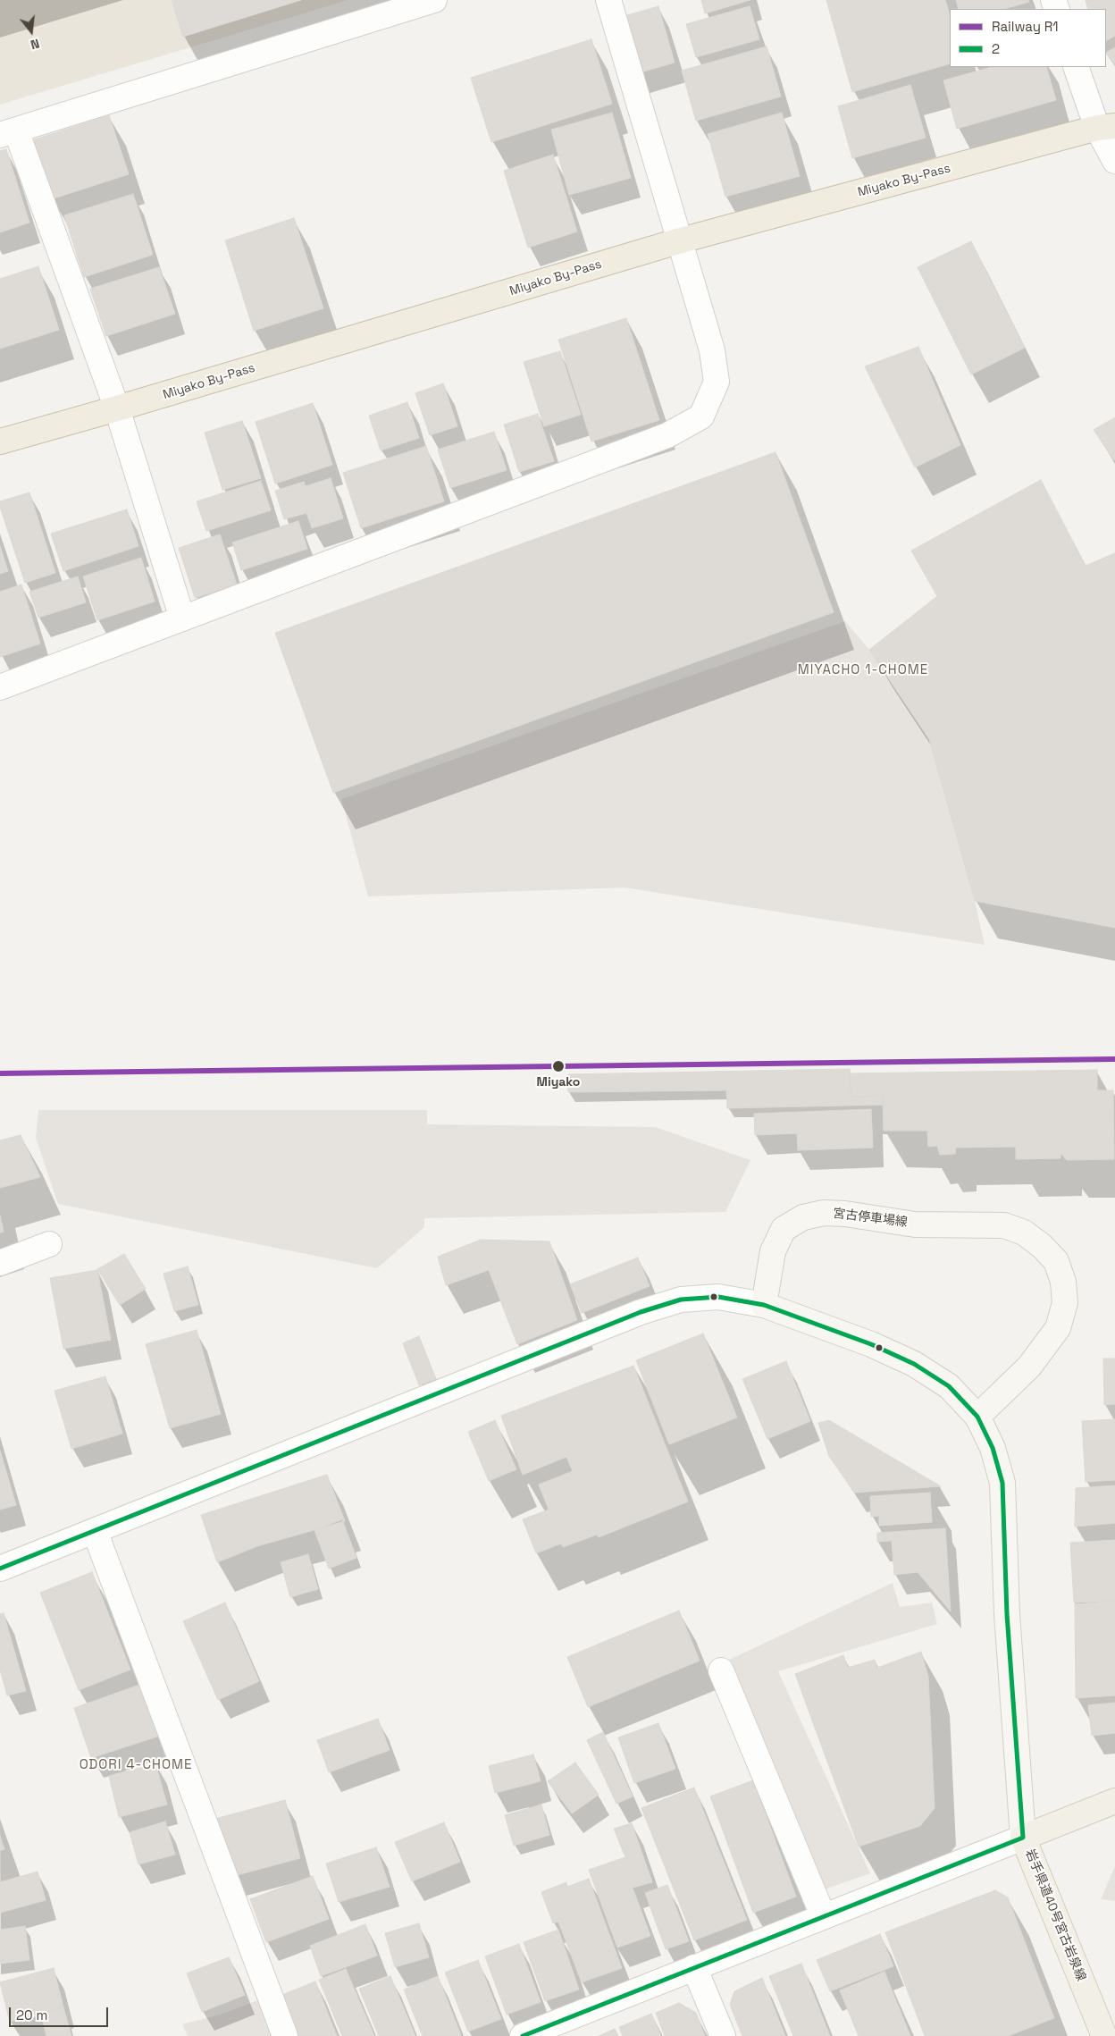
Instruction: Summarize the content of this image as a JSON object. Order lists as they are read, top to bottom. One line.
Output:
{"streets":{"highway":["Miyako By-Pass"],"main road":["宮古停車場線","岩手県道40号宮古岩泉線"]},"districts":["MIYACHO 1-CHOME","ODORI 4-CHOME"],"places":["Miyako"],"lines":["rail line R1","transit line 2"],"legend":["Railway R1","2"],"scale_bar":"20 m","north":"bottom"}
